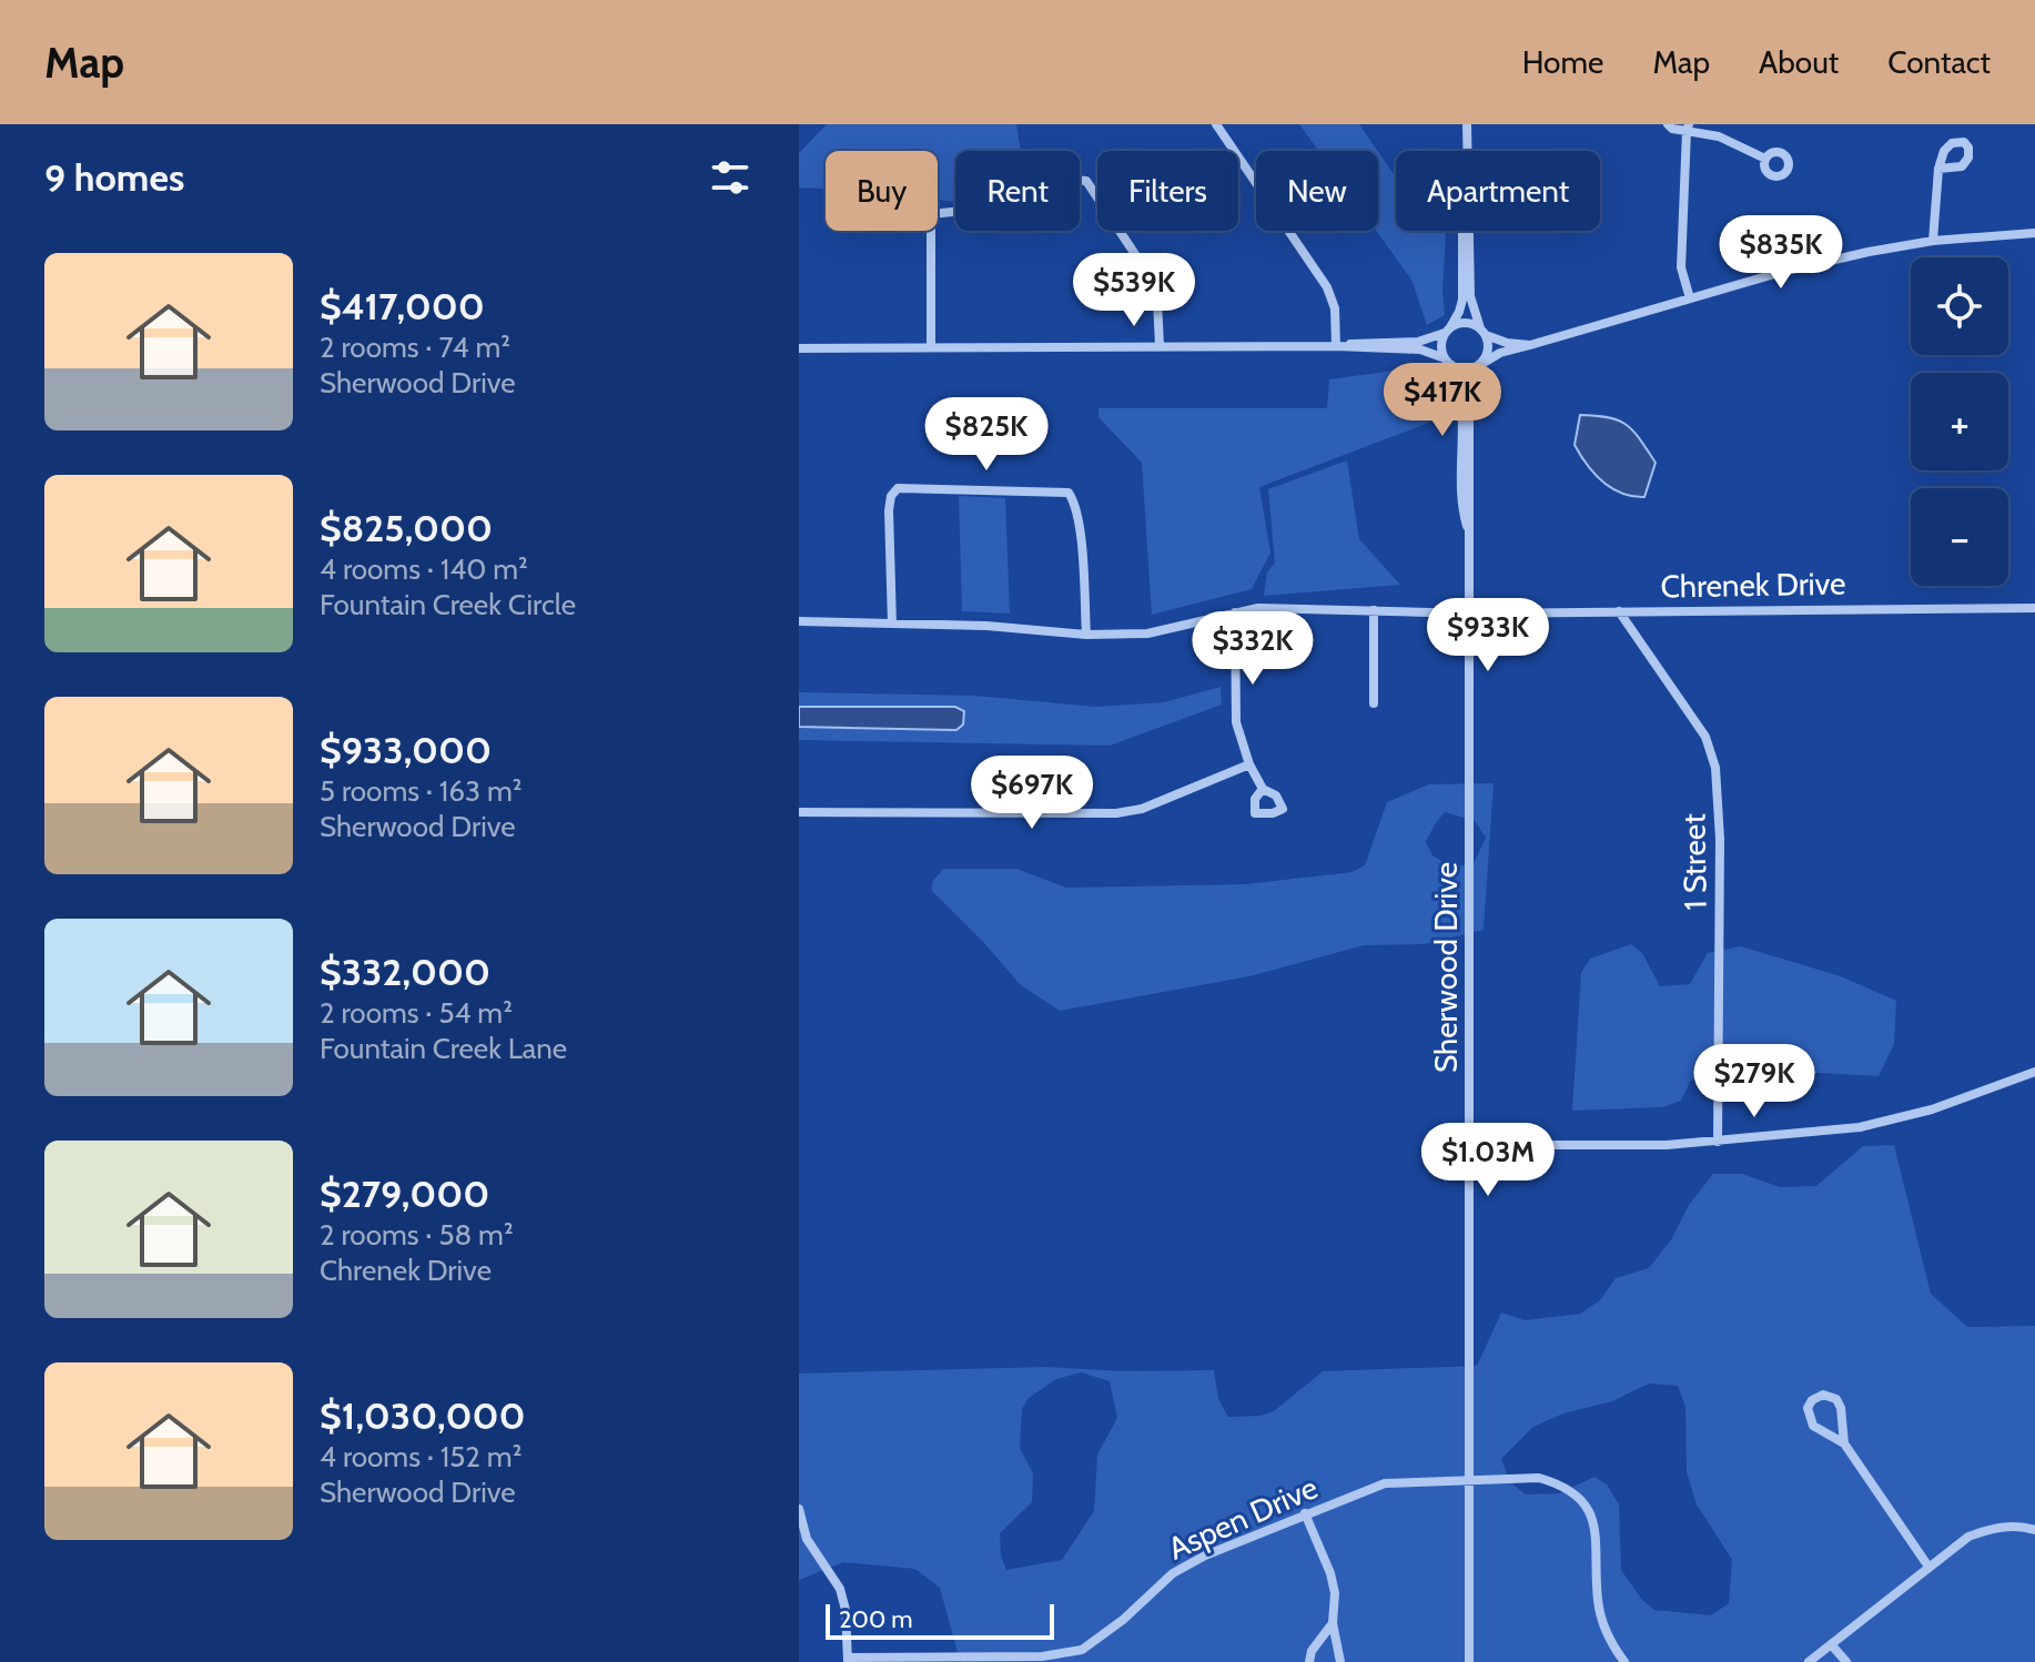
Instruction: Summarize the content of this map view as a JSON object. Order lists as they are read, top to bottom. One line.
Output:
{"streets":{"street":["Chrenek Drive","1 Street","Sherwood Drive","Aspen Drive"]},"crossings":[["Chrenek Drive","1 Street"],["Chrenek Drive","Sherwood Drive"],["Sherwood Drive","Aspen Drive"]],"scale_bar":"200 m","page":{"header":"Map","nav":["Home","Map","About","Contact"],"heading":"9 homes","chip":["Buy","Rent","Filters","New","Apartment"],"price":["$835K","$539K","$417K","$825K","$933K","$332K","$697K","$279K","$1.03M"],"list":[{"name":"$417,000","note":"2 rooms · 74 m² · Sherwood Drive"},{"name":"$825,000","note":"4 rooms · 140 m² · Fountain Creek Circle"},{"name":"$933,000","note":"5 rooms · 163 m² · Sherwood Drive"},{"name":"$332,000","note":"2 rooms · 54 m² · Fountain Creek Lane"},{"name":"$279,000","note":"2 rooms · 58 m² · Chrenek Drive"},{"name":"$1,030,000","note":"4 rooms · 152 m² · Sherwood Drive"}],"map_buttons":["+","−"],"scale":"200 m"}}
